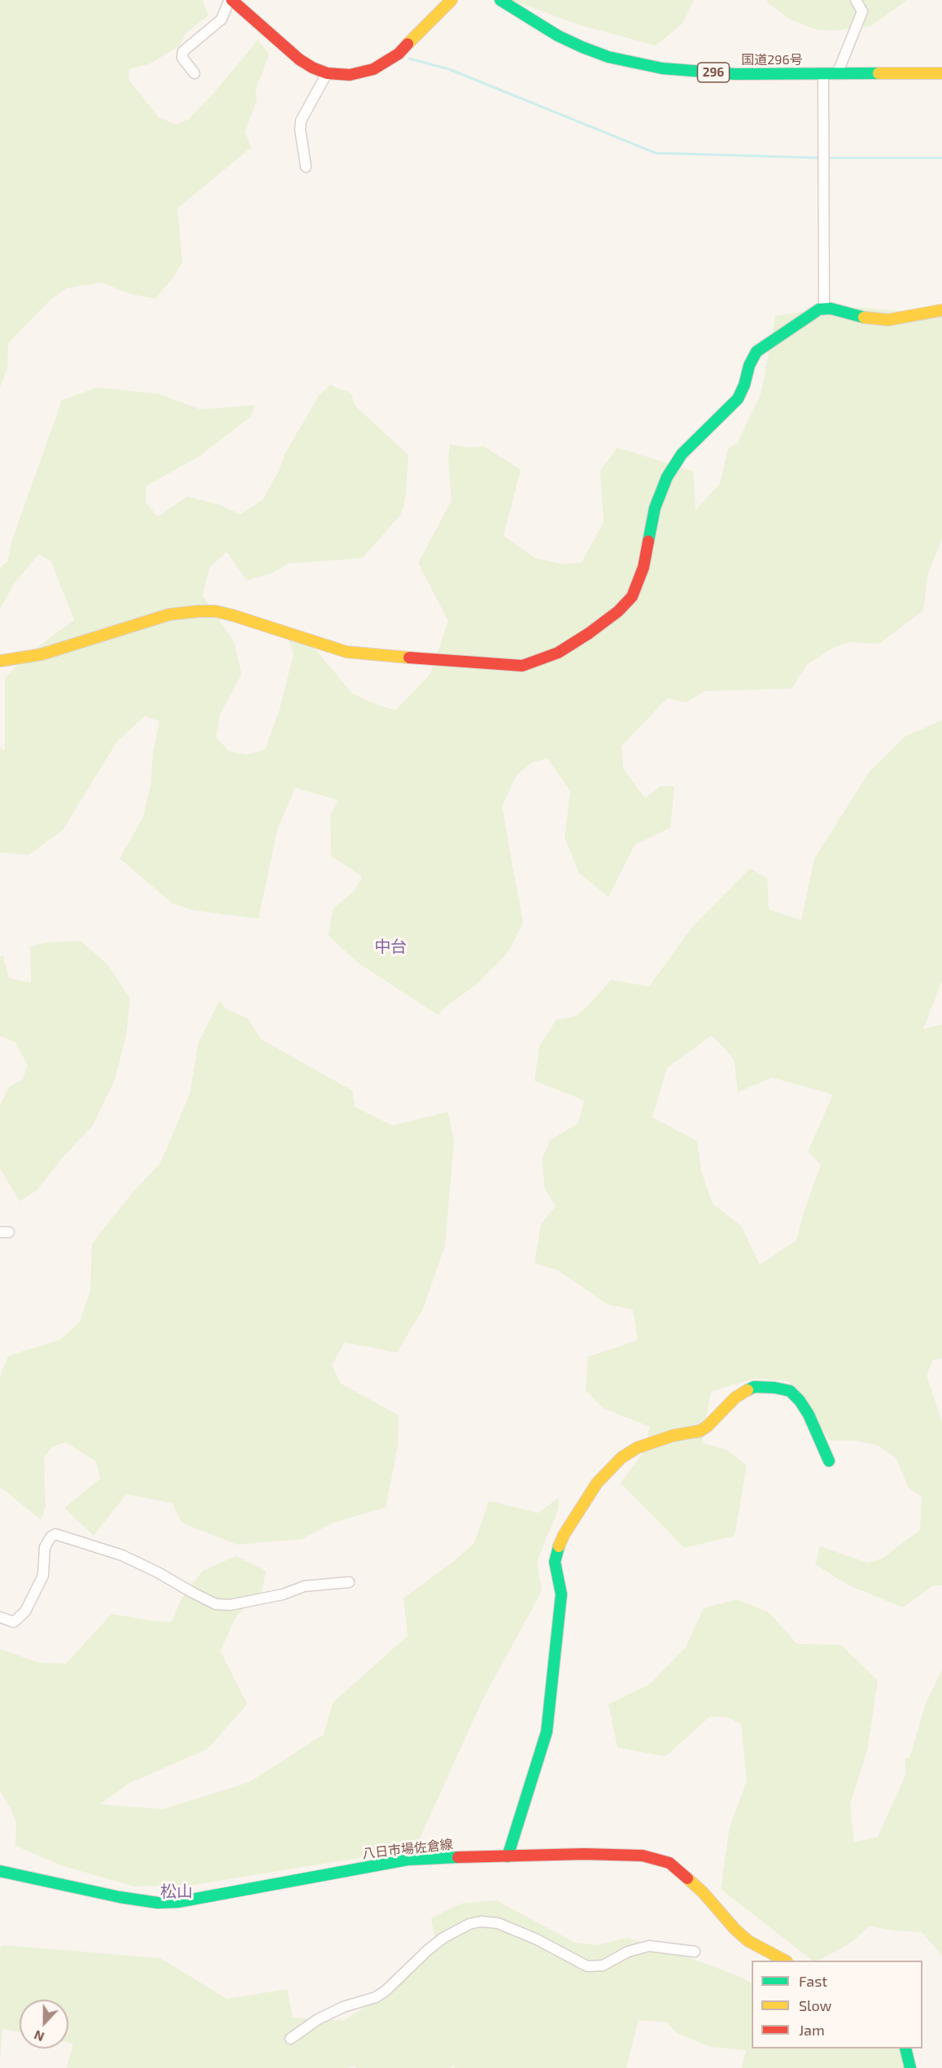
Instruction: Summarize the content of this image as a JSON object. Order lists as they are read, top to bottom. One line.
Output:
{"streets":{"main road":["国道296号","296","八日市場佐倉線"]},"districts":["中台","松山"],"legend":["Fast","Slow","Jam"],"north":"bottom"}
